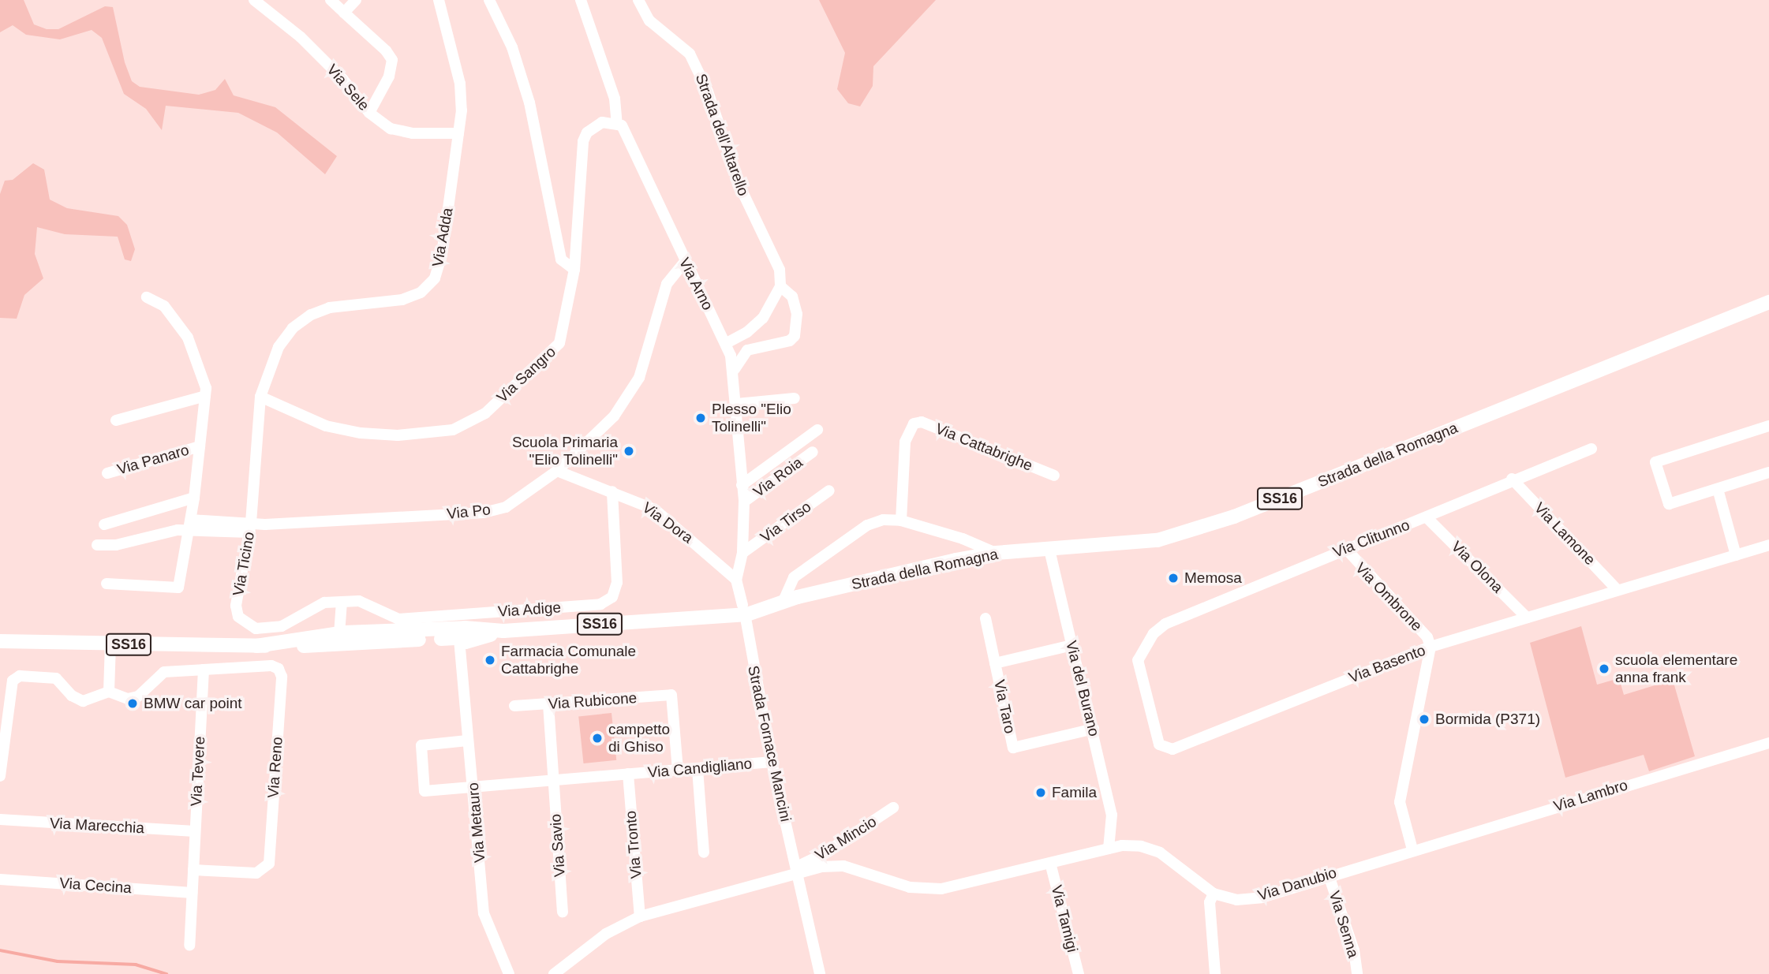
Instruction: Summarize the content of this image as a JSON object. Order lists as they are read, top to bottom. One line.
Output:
{"streets":{"main road":["Strada della Romagna","SS16"],"street":["Via Sele","Strada dell'Altarello","Via Adda","Via Arno","Via Sangro","Via Cattabrighe","Via Panaro","Via Roia","Via Po","Via Tirso","Via Dora","Via Lamone","Via Clitunno","Via Ticino","Via Olona","Via Ombrone","Via Adige","Via Basento","Via del Burano","Via Rubicone","Via Taro","Strada Fornace Mancini","Via Reno","Via Candigliano","Via Tevere","Via Lambro","Via Metauro","Via Marecchia","Via Mincio","Via Tronto","Via Savio","Via Danubio","Via Cecina","Via Tamigi","Via Senna"]},"crossings":[["Via Sele","Via Adda"],["Strada dell'Altarello","Via Arno"],["Via Adda","Via Sangro"],["Via Adda","Via Ticino"],["Via Arno","Via Sangro"],["Via Arno","Via Roia"],["Via Arno","Via Po"],["Via Arno","Via Tirso"],["Via Arno","Via Dora"],["Via Sangro","Via Ticino"],["Strada della Romagna","Via del Burano"],["Strada della Romagna","Strada Fornace Mancini"],["Strada della Romagna","Via Metauro"],["Via Po","Via Dora"],["Via Po","Via Ticino"],["Via Dora","Via Adige"],["Via Lamone","Via Clitunno"],["Via Lamone","Via Basento"],["Via Clitunno","Via Olona"],["Via Clitunno","Via Ombrone"],["Via Clitunno","Via Basento"],["Via Ticino","Via Adige"],["Via Olona","Via Basento"],["Via Ombrone","Via Basento"],["Via del Burano","Via Taro"],["Via Rubicone","Via Candigliano"],["Via Rubicone","Via Savio"],["Strada Fornace Mancini","Via Candigliano"],["Strada Fornace Mancini","Via Mincio"],["Strada Fornace Mancini","Via Danubio"],["Via Reno","Via Tevere"],["Via Candigliano","Via Metauro"],["Via Candigliano","Via Tronto"],["Via Candigliano","Via Savio"],["Via Tevere","Via Marecchia"],["Via Tevere","Via Cecina"],["Via Lambro","Via Danubio"],["Via Mincio","Via Danubio"],["Via Danubio","Via Tamigi"],["Via Danubio","Via Senna"]],"places":["Plesso \"Elio Tolinelli\"","Scuola Primaria \"Elio Tolinelli\"","Memosa","Farmacia Comunale Cattabrighe","scuola elementare anna frank","BMW car point","Bormida (P371)","campetto di Ghiso","Famila"]}
